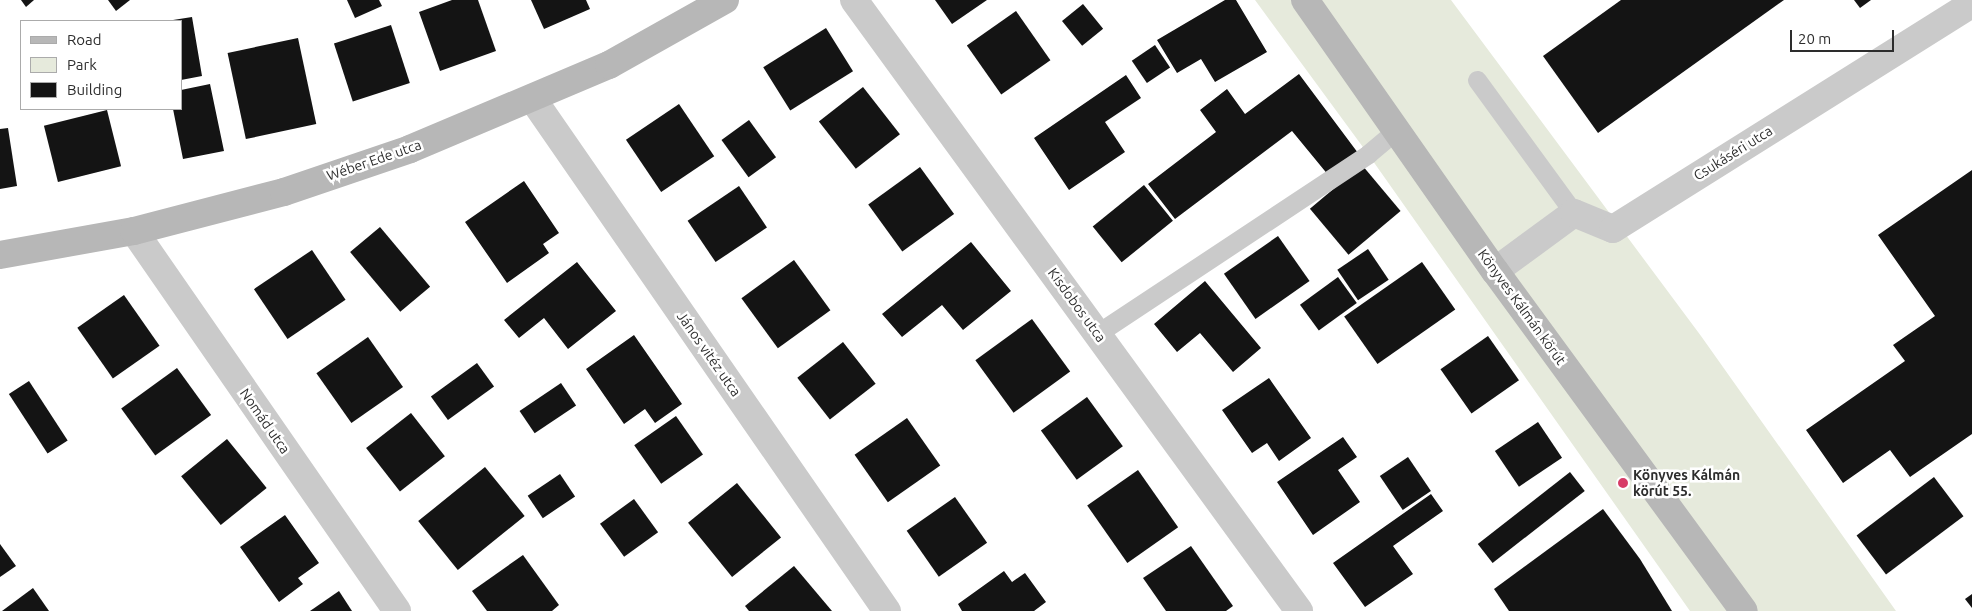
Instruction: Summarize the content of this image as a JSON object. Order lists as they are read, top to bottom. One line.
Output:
{"streets":{"street":["Csukáséri utca","Wéber Ede utca","Kisdobos utca","Könyves Kálmán körút","János vitéz utca","Nomád utca"]},"crossings":[["Wéber Ede utca","János vitéz utca"],["Wéber Ede utca","Nomád utca"]],"places":["Könyves Kálmán körút 55."],"legend":["Road","Park","Building"],"scale_bar":"20 m"}
